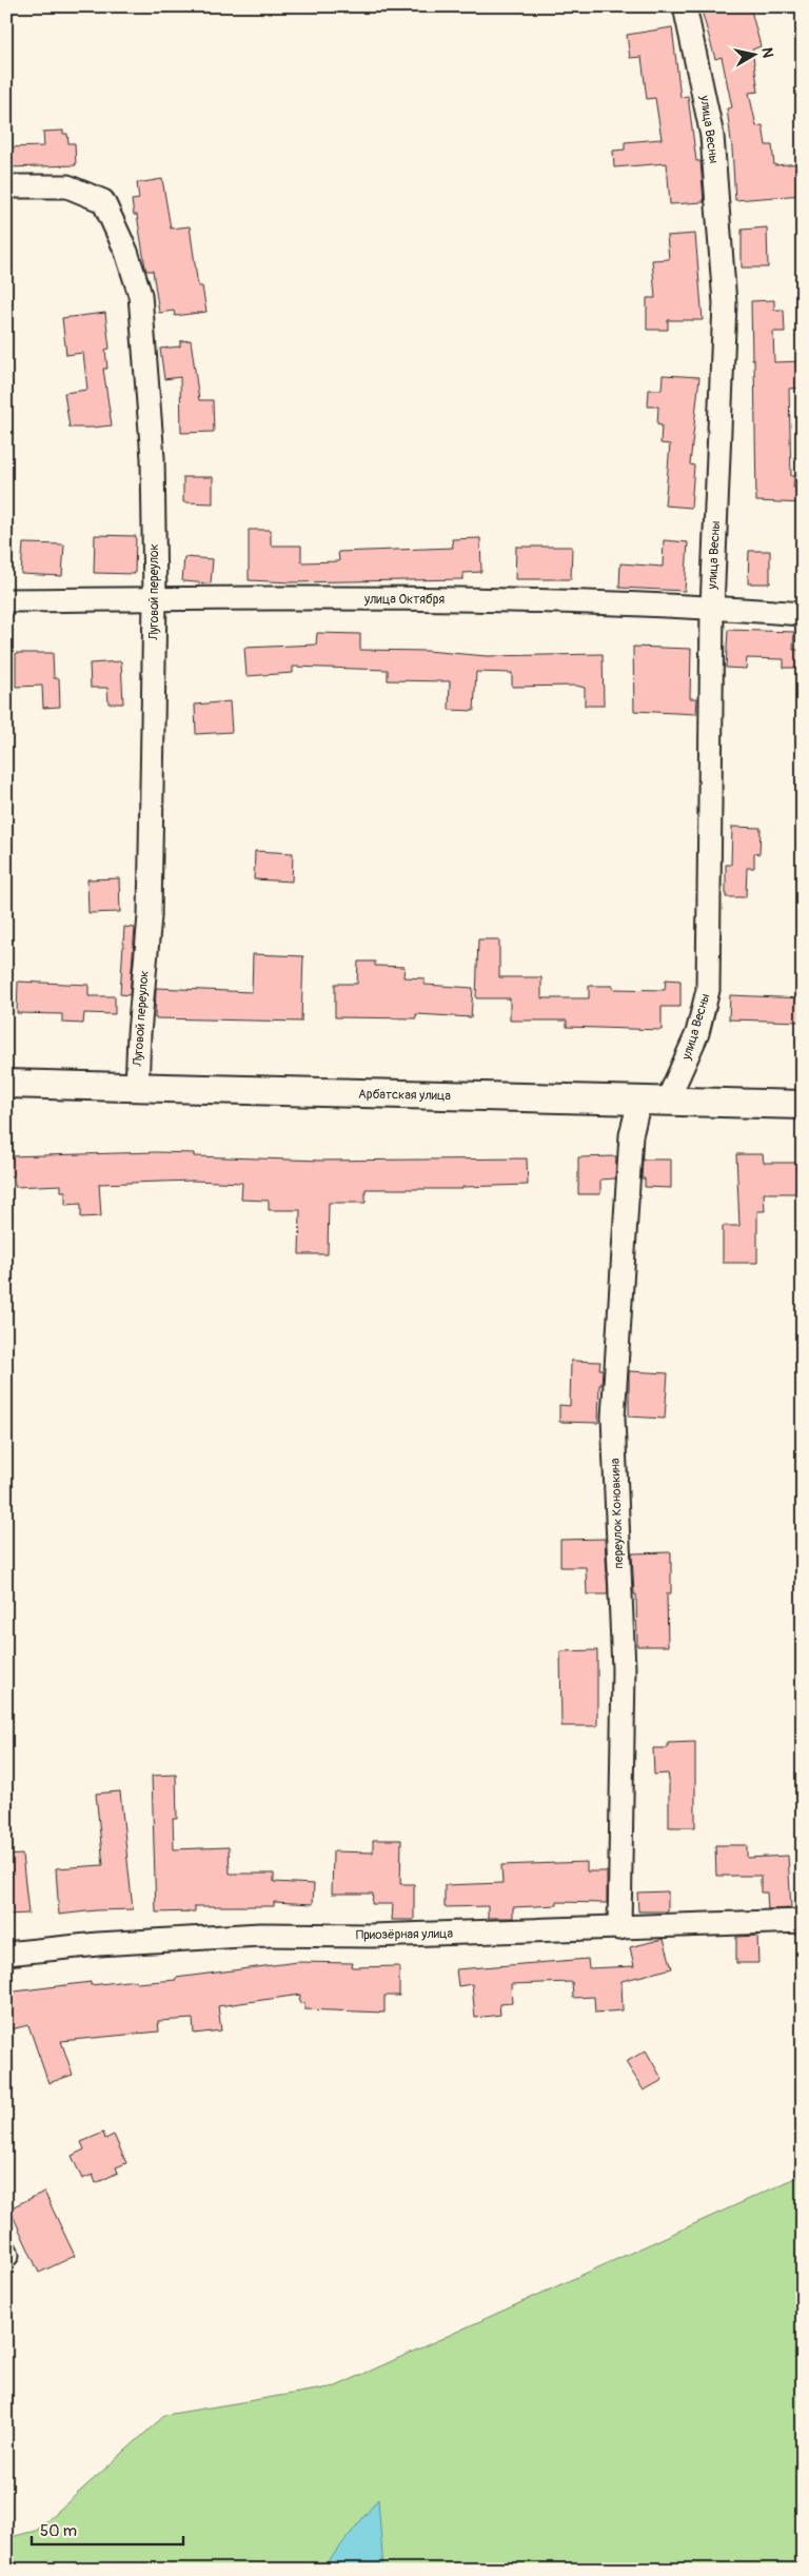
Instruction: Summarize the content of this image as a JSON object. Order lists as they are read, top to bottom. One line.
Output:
{"streets":{"main road":["Арбатская улица"],"street":["улица Весны","Луговой переулок","улица Октября","переулок Коновкина","Приозёрная улица"]},"crossings":[["улица Весны","улица Октября"],["улица Весны","Арбатская улица"],["Луговой переулок","улица Октября"],["Луговой переулок","Арбатская улица"],["Арбатская улица","переулок Коновкина"],["переулок Коновкина","Приозёрная улица"]],"scale_bar":"50 m","north":"right"}
